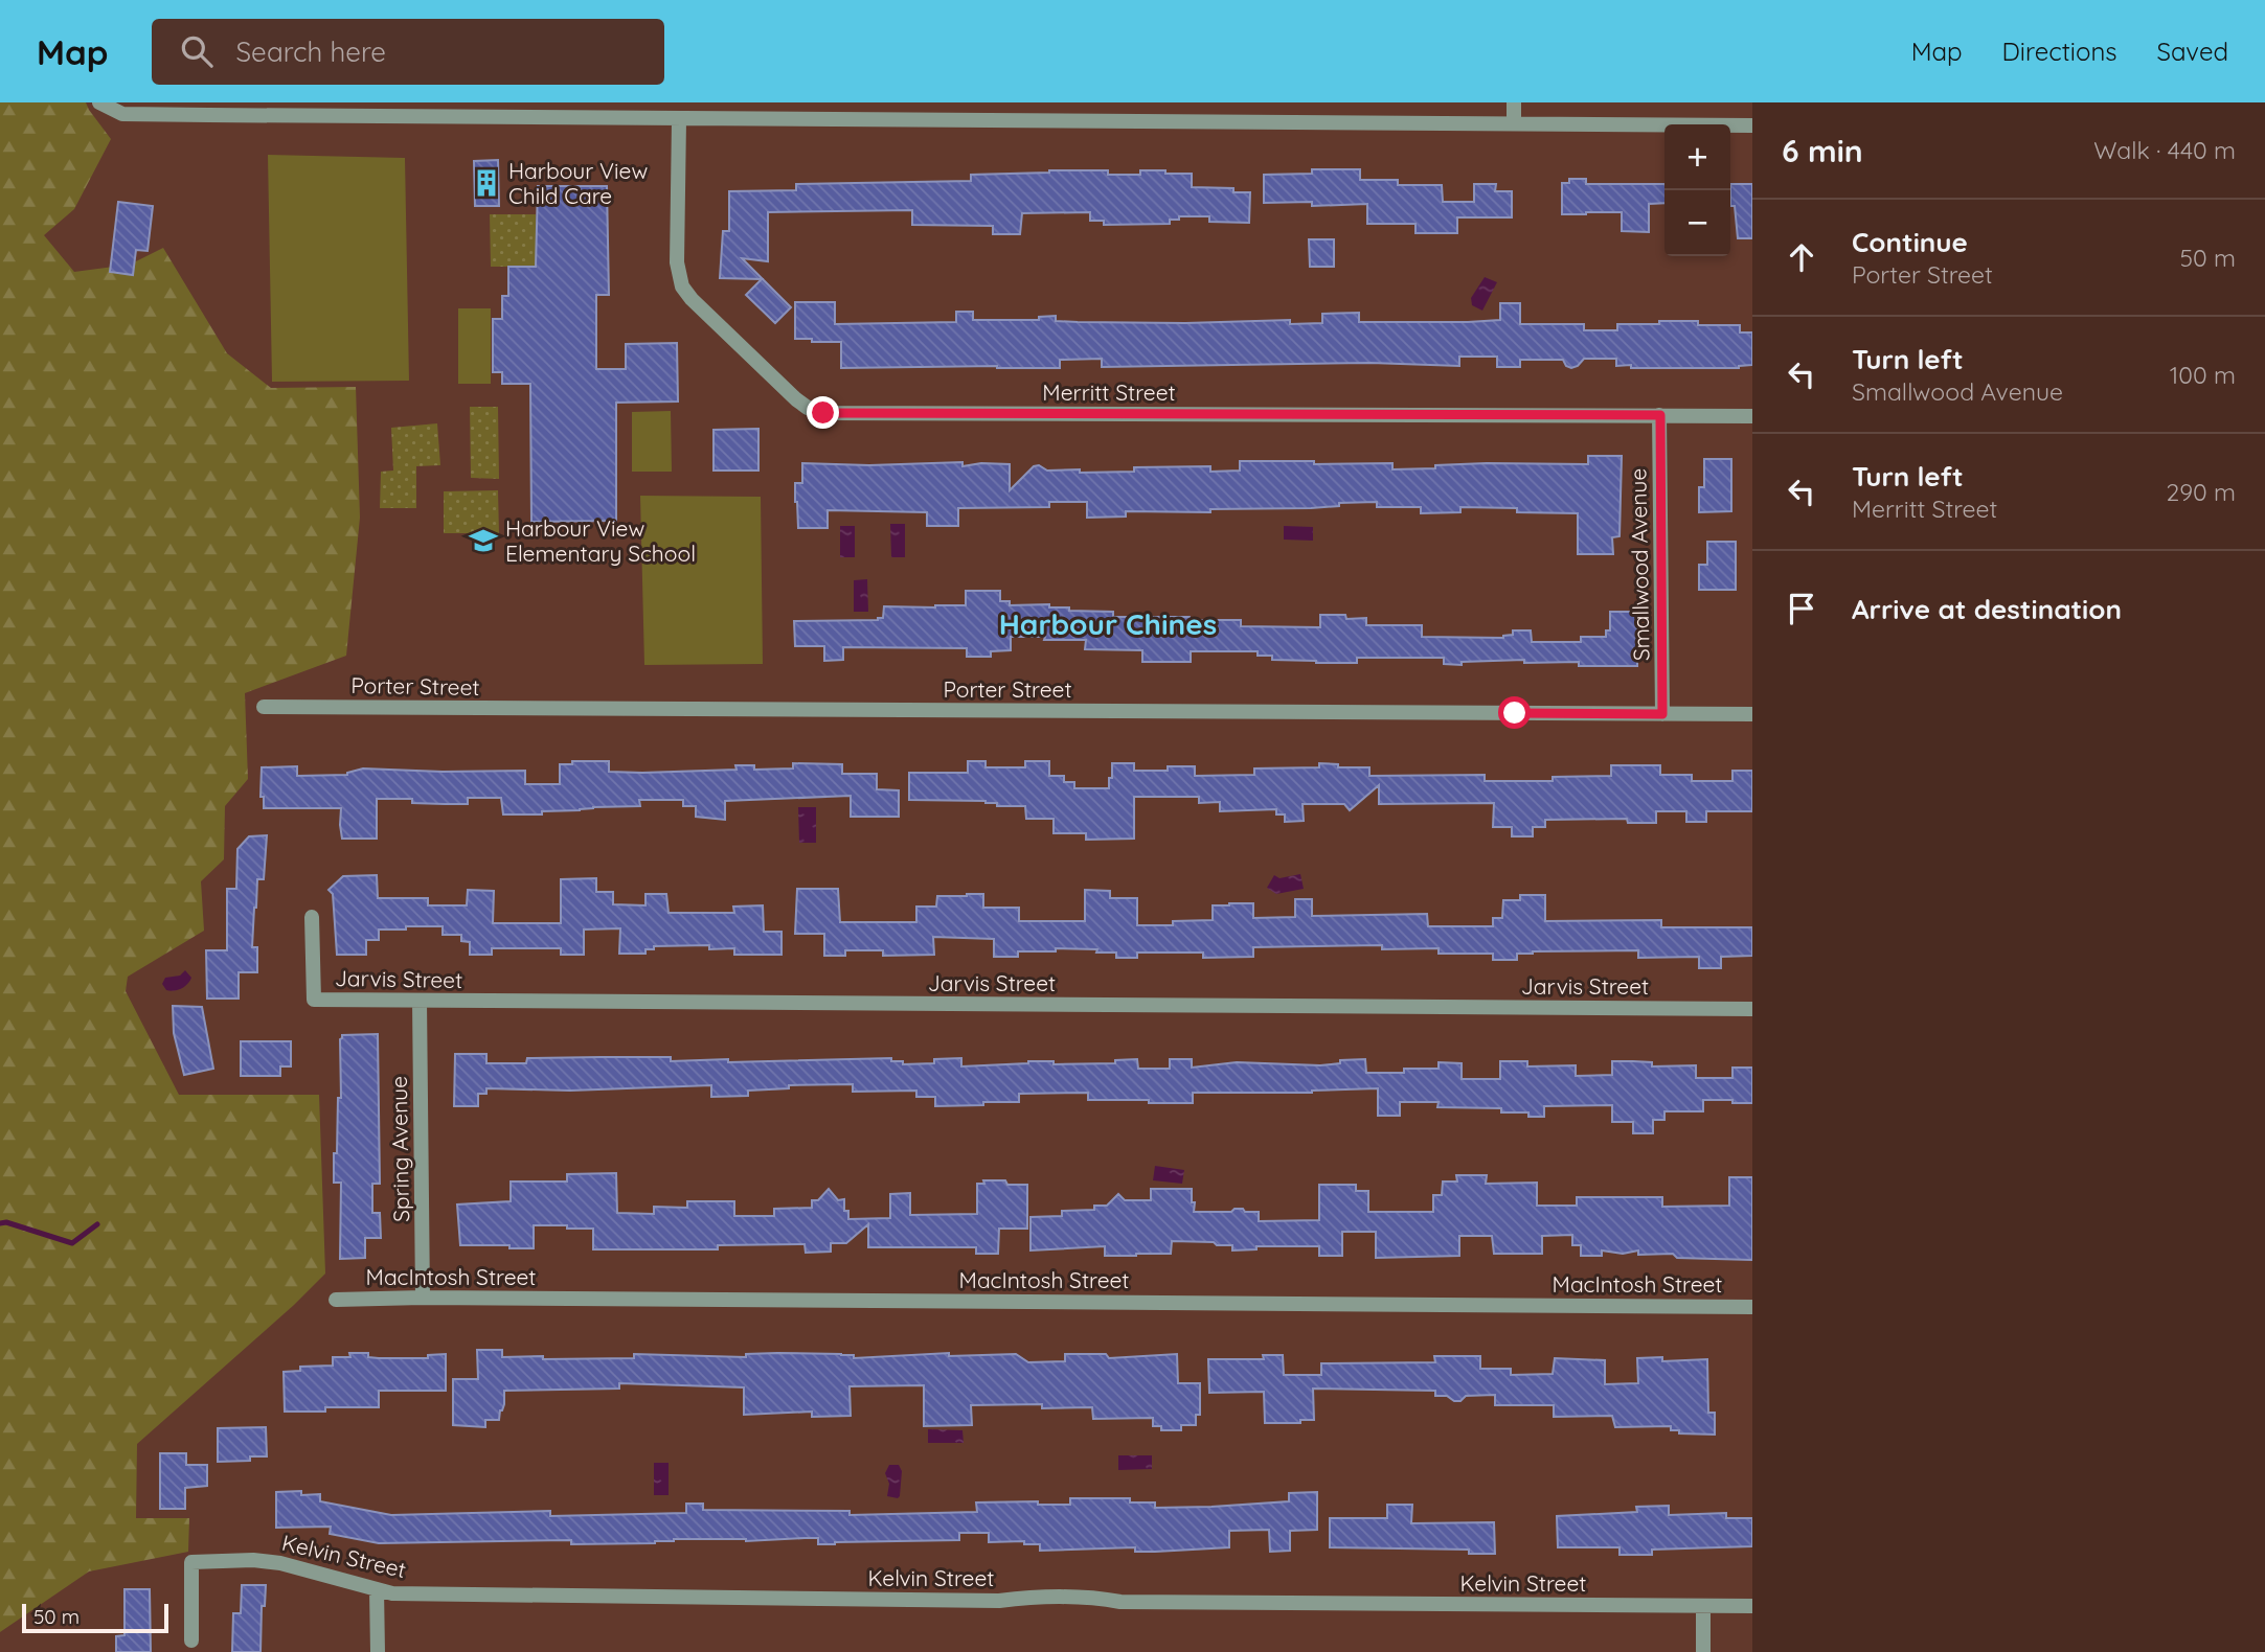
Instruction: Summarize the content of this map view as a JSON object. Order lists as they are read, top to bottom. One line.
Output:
{"streets":{"street":["Merritt Street","Smallwood Avenue","Porter Street","Jarvis Street","Spring Avenue","MacIntosh Street","Kelvin Street"]},"crossings":[["Merritt Street","Smallwood Avenue"],["Smallwood Avenue","Porter Street"],["Jarvis Street","Spring Avenue"],["Spring Avenue","MacIntosh Street"]],"districts":["Harbour Chines"],"places":{"building":["Harbour View Child Care"],"school or university":["Harbour View Elementary School"]},"scale_bar":"50 m","page":{"header":"Map","search":"Search here","nav":["Map","Directions","Saved"],"heading":["6 min","Walk · 440 m"],"map_buttons":["+","−"],"list":[["Continue","Porter Street","50 m"],["Turn left","Smallwood Avenue","100 m"],["Turn left","Merritt Street","290 m"],"Arrive at destination"],"scale":"50 m"}}
